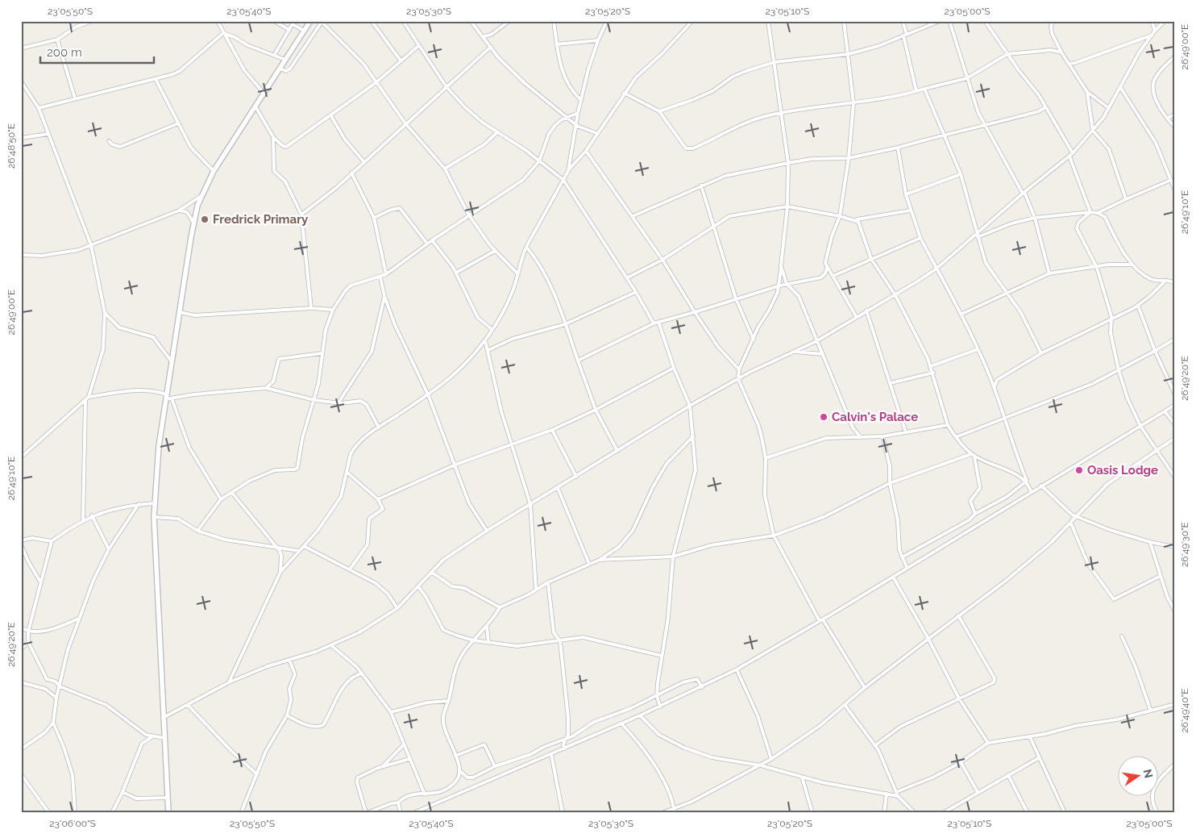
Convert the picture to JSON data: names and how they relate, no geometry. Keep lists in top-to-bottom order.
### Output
{
  "places": ["Fredrick Primary", "Calvin's Palace", "Oasis Lodge"],
  "scale_bar": "200 m",
  "north": "right",
  "coordinates": [
    "23°05'50\"S",
    "23°05'40\"S",
    "23°05'30\"S",
    "23°05'20\"S",
    "23°05'10\"S",
    "23°05'00\"S",
    "26°49'00\"E",
    "26°48'50\"E",
    "26°49'10\"E",
    "26°49'20\"E",
    "26°49'30\"E",
    "26°49'40\"E",
    "23°06'00\"S"
  ]
}
